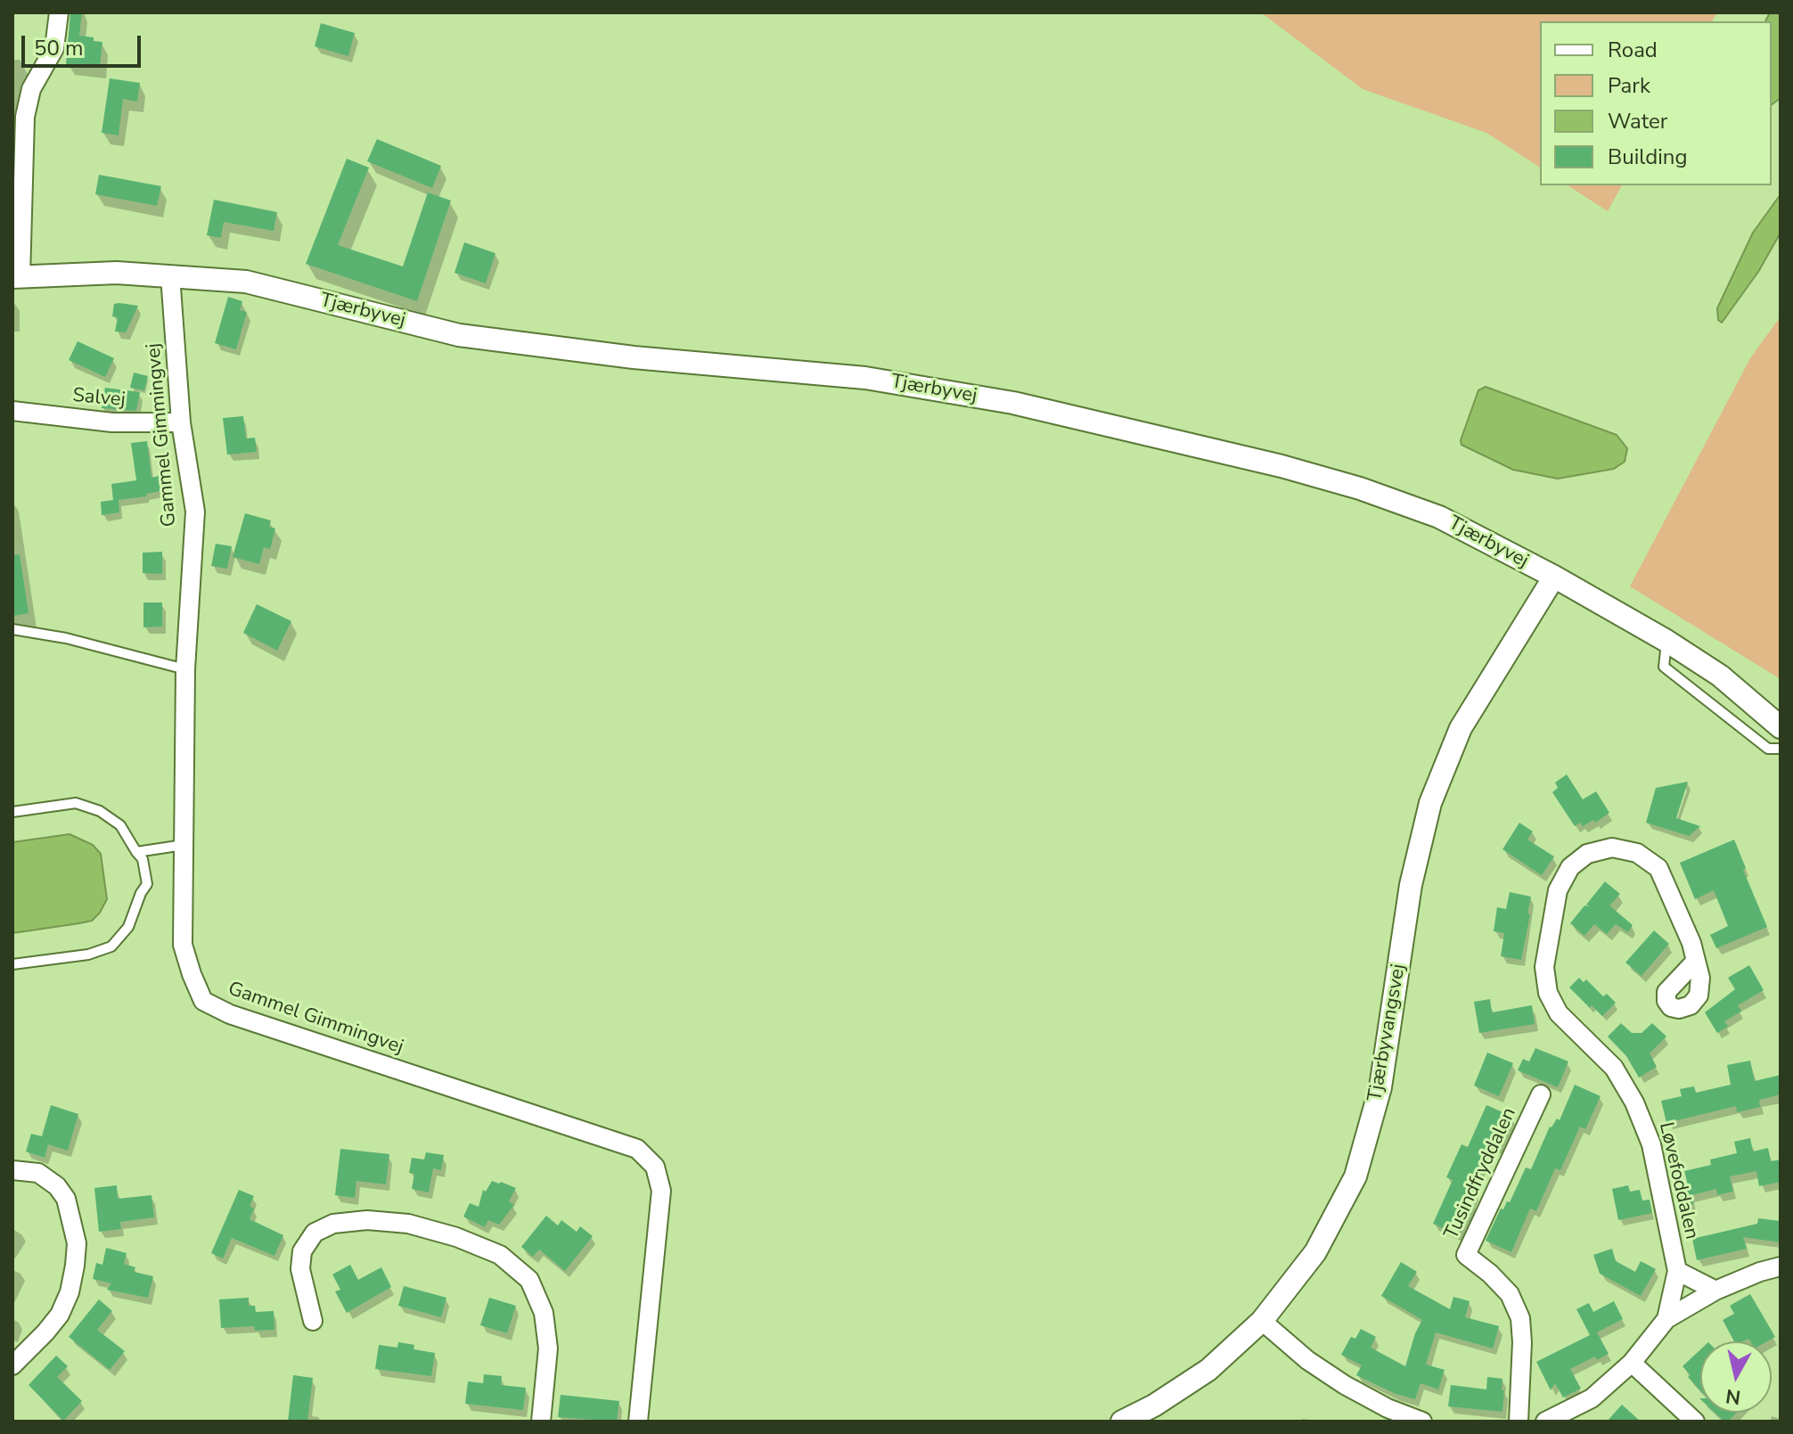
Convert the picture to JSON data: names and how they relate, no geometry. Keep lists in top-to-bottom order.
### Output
{
  "streets": {
    "street": [
      "Tjærbyvej",
      "Salvej",
      "Gammel Gimmingvej",
      "Tjærbyvangsvej",
      "Tusindfryddalen",
      "Løvefoddalen"
    ]
  },
  "crossings": [
    ["Tjærbyvej", "Gammel Gimmingvej"],
    ["Tjærbyvej", "Tjærbyvangsvej"],
    ["Salvej", "Gammel Gimmingvej"]
  ],
  "legend": [
    "Road",
    "Park",
    "Water",
    "Building"
  ],
  "scale_bar": "50 m",
  "north": "bottom"
}
